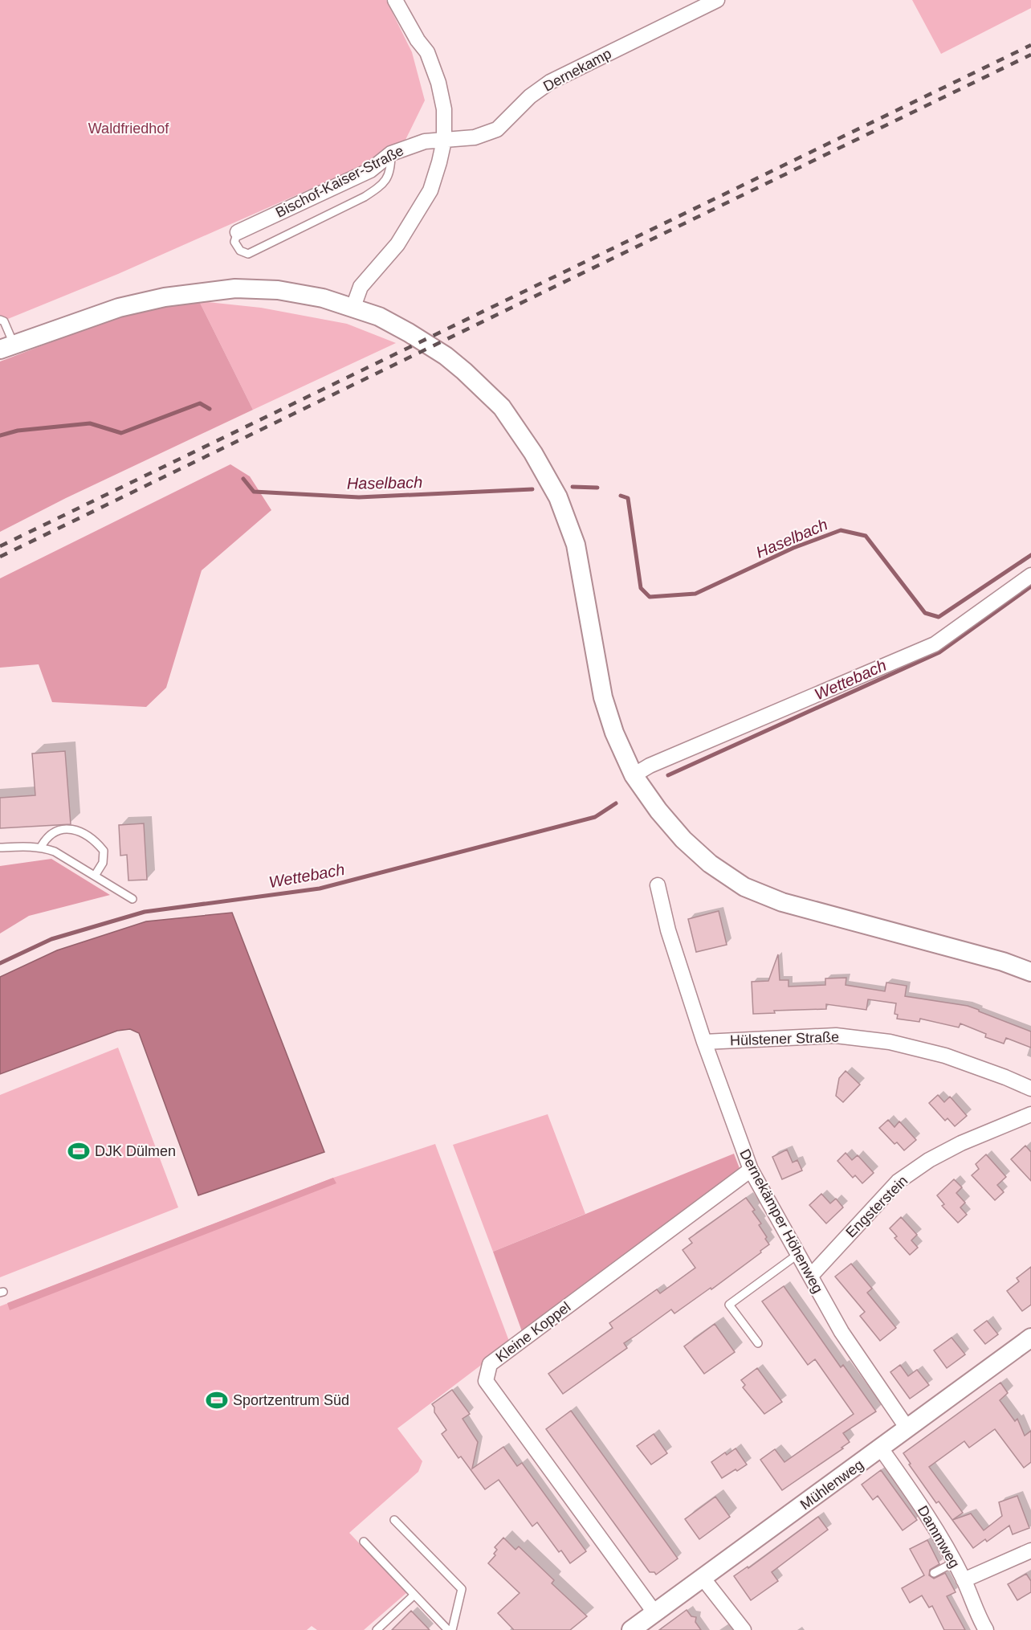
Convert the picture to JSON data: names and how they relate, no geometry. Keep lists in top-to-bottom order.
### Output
{
  "streets": {
    "street": [
      "Dernekamp",
      "Bischof-Kaiser-Straße",
      "Hülstener Straße",
      "Engsterstein",
      "Dernekämper Höhenweg",
      "Kleine Koppel",
      "Mühlenweg",
      "Dammweg"
    ]
  },
  "crossings": [
    ["Dernekamp", "Bischof-Kaiser-Straße"],
    ["Hülstener Straße", "Dernekämper Höhenweg"],
    ["Engsterstein", "Dernekämper Höhenweg"],
    ["Dernekämper Höhenweg", "Kleine Koppel"],
    ["Dernekämper Höhenweg", "Mühlenweg"],
    ["Kleine Koppel", "Mühlenweg"],
    ["Mühlenweg", "Dammweg"]
  ],
  "water": ["Haselbach", "Wettebach"],
  "parks": ["Waldfriedhof"],
  "places": {
    "sports": ["DJK Dülmen", "Sportzentrum Süd"]
  }
}
